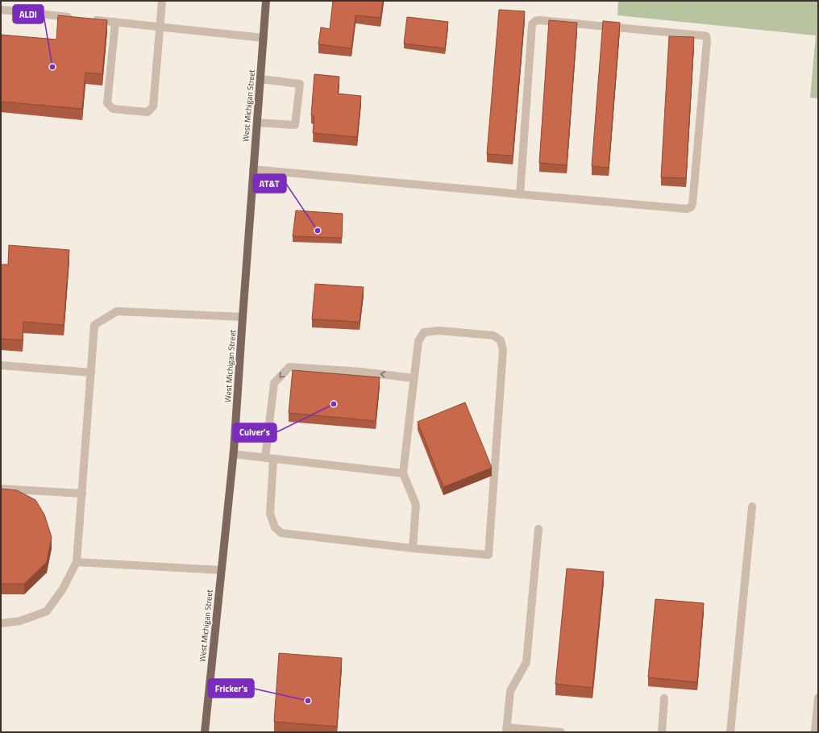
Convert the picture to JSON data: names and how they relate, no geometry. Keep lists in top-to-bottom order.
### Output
{
  "streets": {
    "main road": ["West Michigan Street"]
  },
  "places": [
    "ALDI",
    "AT&T",
    "Culver's",
    "Fricker's"
  ]
}
